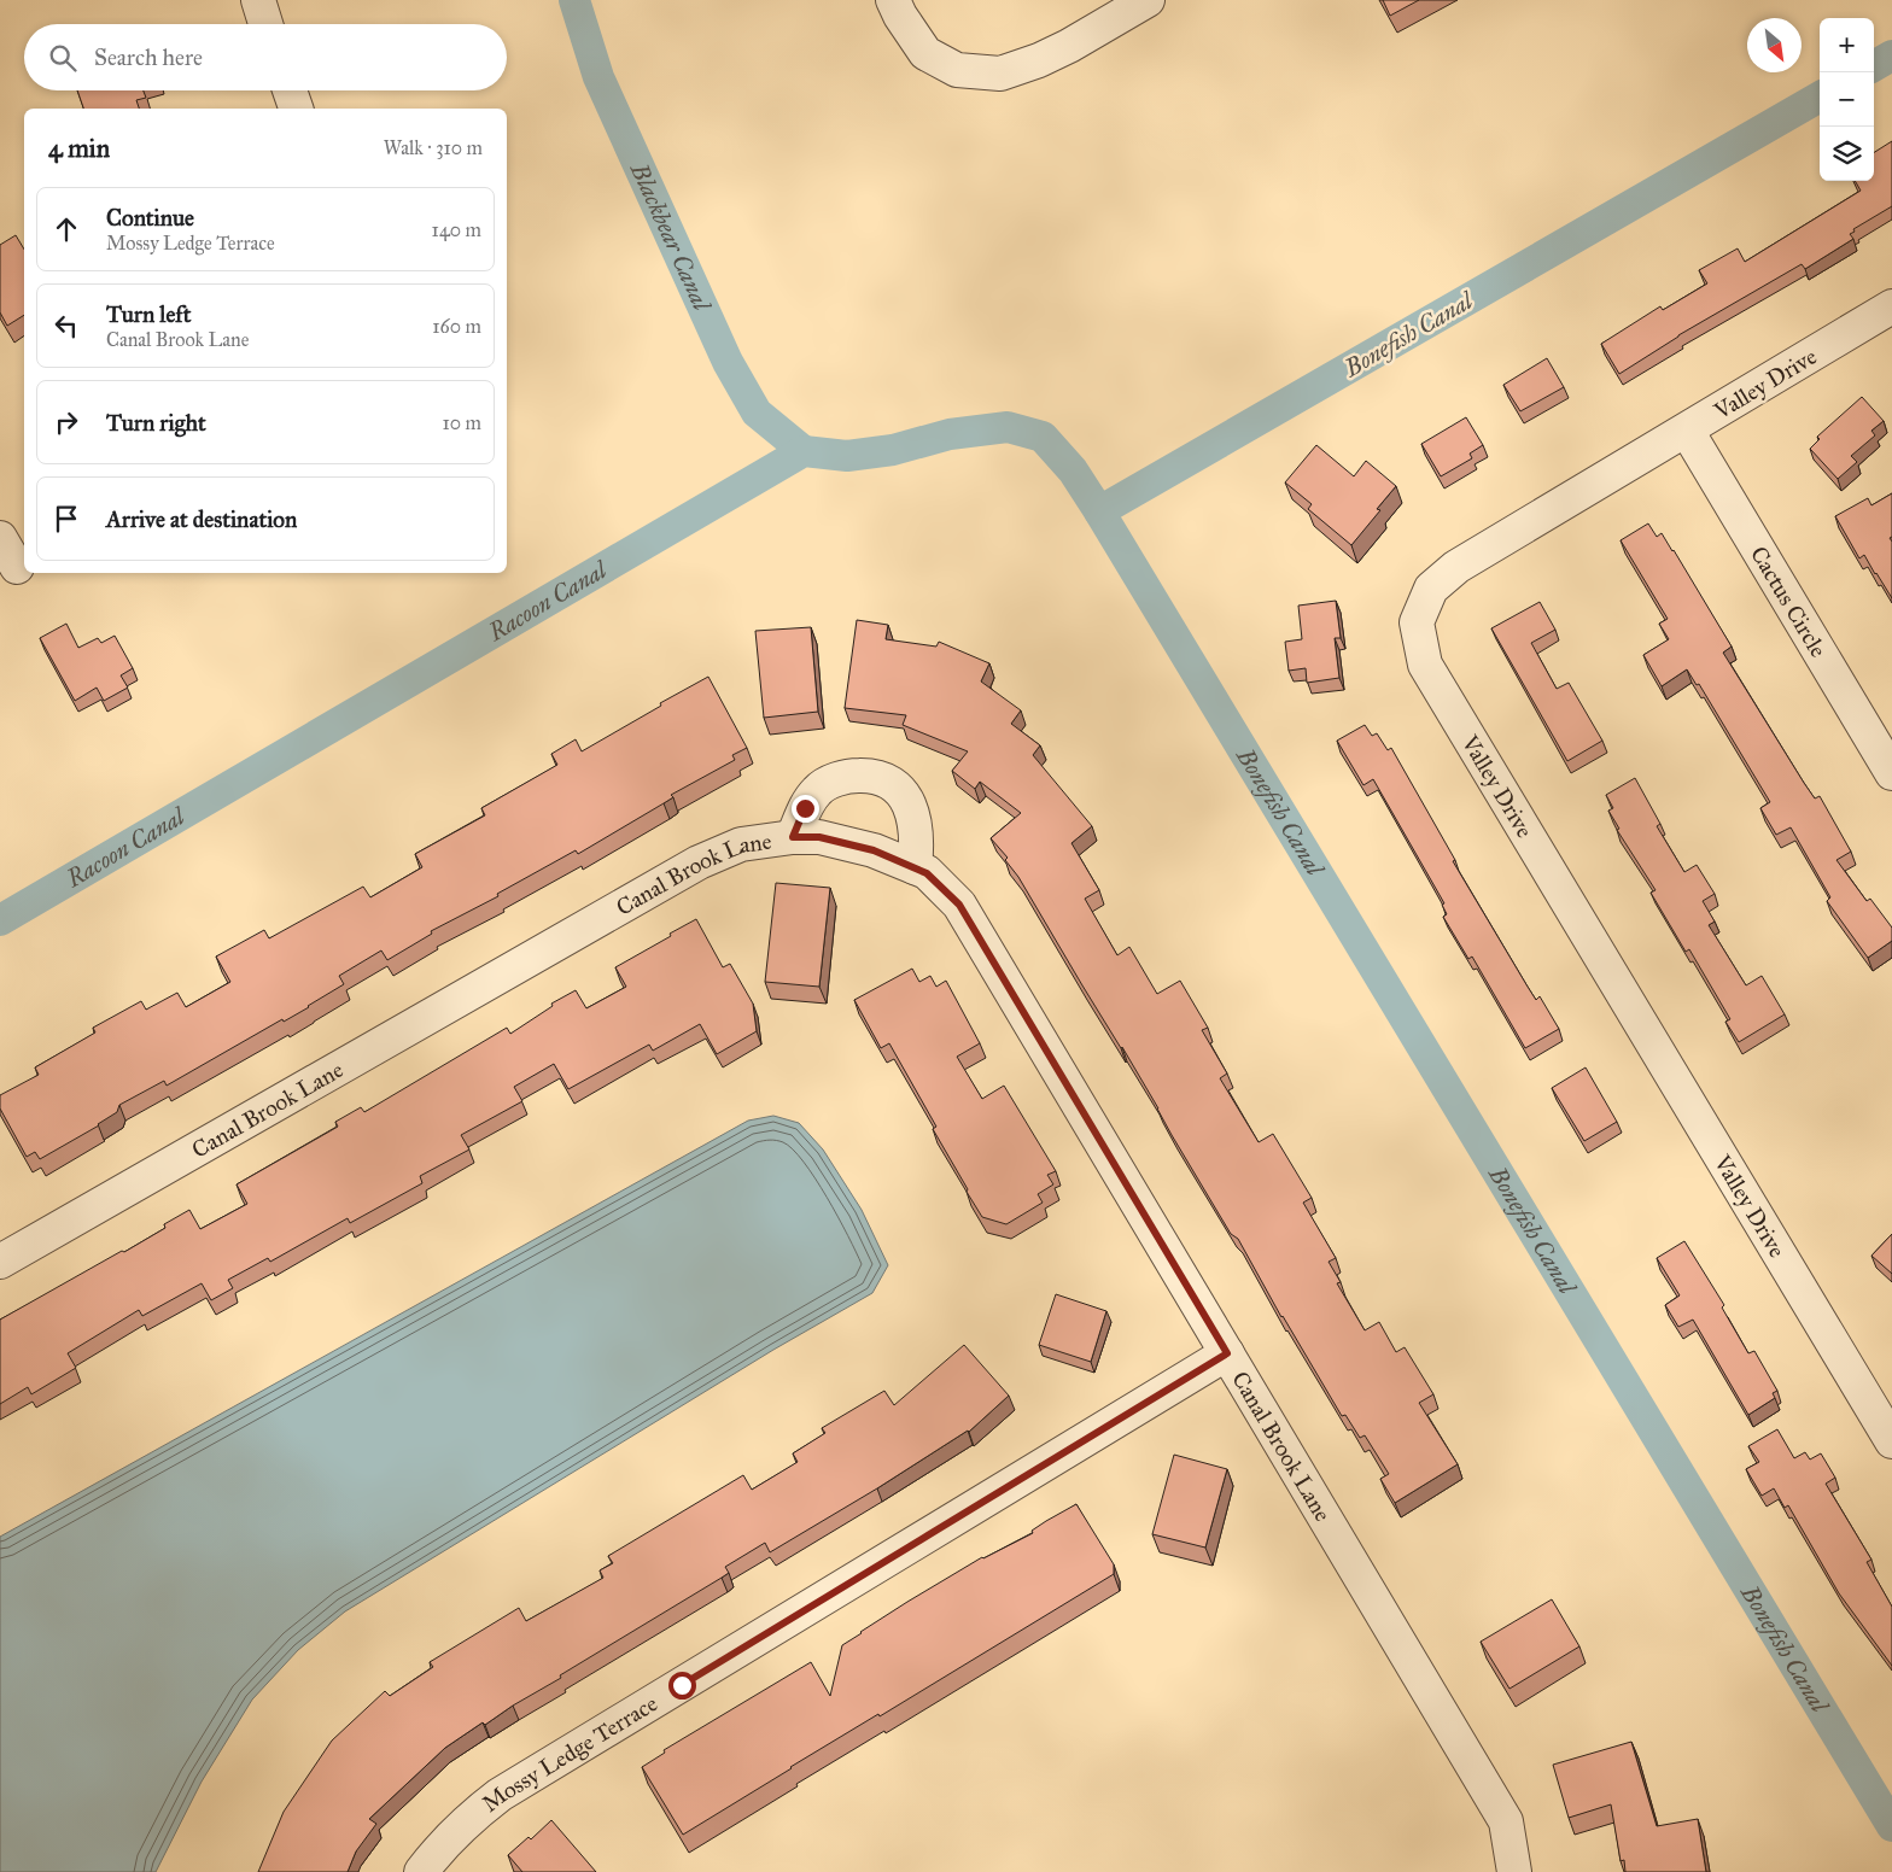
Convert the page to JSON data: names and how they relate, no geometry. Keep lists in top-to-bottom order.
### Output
{
  "streets": {
    "street": [
      "Valley Drive",
      "Cactus Circle",
      "Canal Brook Lane",
      "Mossy Ledge Terrace"
    ]
  },
  "crossings": [
    ["Valley Drive", "Cactus Circle"],
    ["Canal Brook Lane", "Mossy Ledge Terrace"]
  ],
  "water": ["Blackbear Canal", "Bonefish Canal", "Racoon Canal"],
  "north": "bottom right",
  "page": {
    "map_buttons": ["+", "−"],
    "search": "Search here",
    "heading": ["4 min", "Walk · 310 m"],
    "list": [
      ["Continue", "Mossy Ledge Terrace", "140 m"],
      ["Turn left", "Canal Brook Lane", "160 m"],
      ["Turn right", "10 m"],
      "Arrive at destination"
    ]
  }
}
